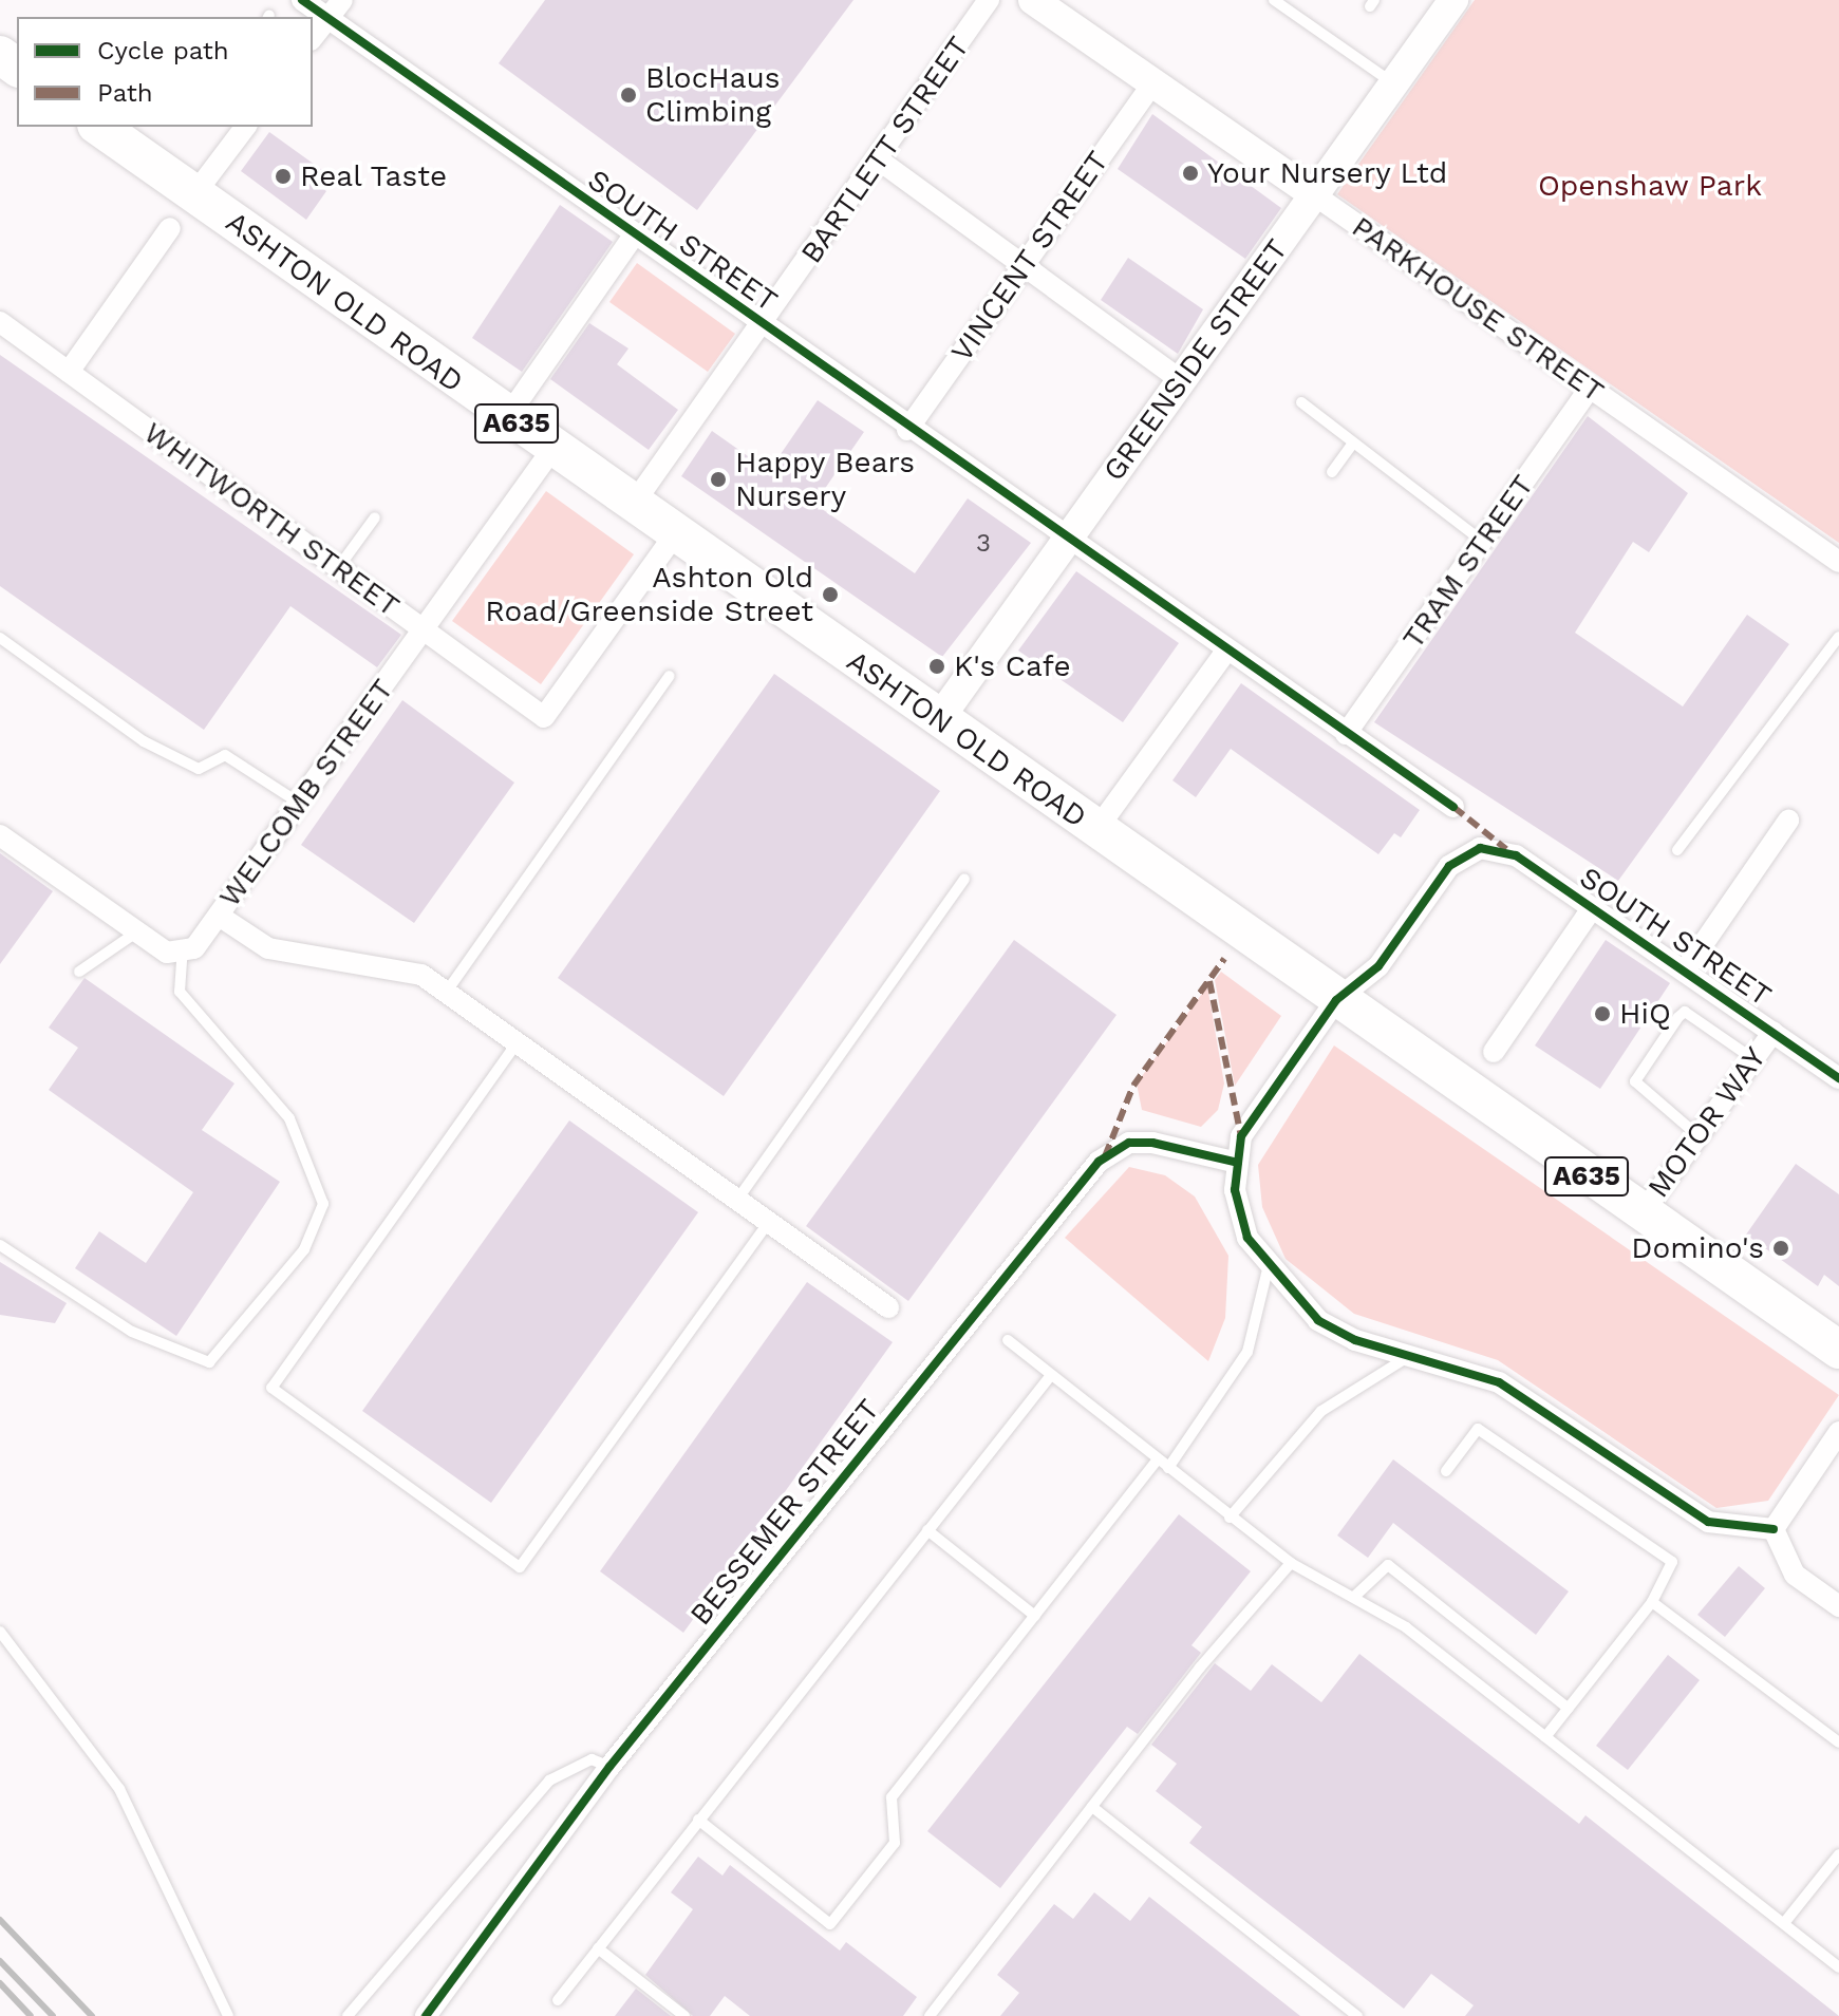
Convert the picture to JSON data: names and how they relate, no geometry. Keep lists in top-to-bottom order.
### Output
{
  "streets": {
    "highway": ["ASHTON OLD ROAD", "A635"],
    "street": [
      "BARTLETT STREET",
      "SOUTH STREET",
      "VINCENT STREET",
      "PARKHOUSE STREET",
      "GREENSIDE STREET",
      "WHITWORTH STREET",
      "TRAM STREET",
      "WELCOMB STREET",
      "MOTOR WAY",
      "BESSEMER STREET"
    ]
  },
  "crossings": [
    ["BARTLETT STREET", "SOUTH STREET"],
    ["BARTLETT STREET", "ASHTON OLD ROAD"],
    ["SOUTH STREET", "VINCENT STREET"],
    ["SOUTH STREET", "ASHTON OLD ROAD"],
    ["SOUTH STREET", "GREENSIDE STREET"],
    ["SOUTH STREET", "TRAM STREET"],
    ["SOUTH STREET", "MOTOR WAY"],
    ["VINCENT STREET", "PARKHOUSE STREET"],
    ["ASHTON OLD ROAD", "GREENSIDE STREET"],
    ["ASHTON OLD ROAD", "WHITWORTH STREET"],
    ["ASHTON OLD ROAD", "WELCOMB STREET"],
    ["ASHTON OLD ROAD", "MOTOR WAY"],
    ["PARKHOUSE STREET", "GREENSIDE STREET"],
    ["PARKHOUSE STREET", "TRAM STREET"],
    ["WHITWORTH STREET", "WELCOMB STREET"]
  ],
  "parks": ["Openshaw Park"],
  "places": [
    "BlocHaus Climbing",
    "Your Nursery Ltd",
    "Real Taste",
    "Happy Bears Nursery",
    "Ashton Old Road/Greenside Street",
    "K's Cafe",
    "HiQ",
    "Domino's"
  ],
  "house_numbers": ["3"],
  "legend": ["Cycle path", "Path"]
}
